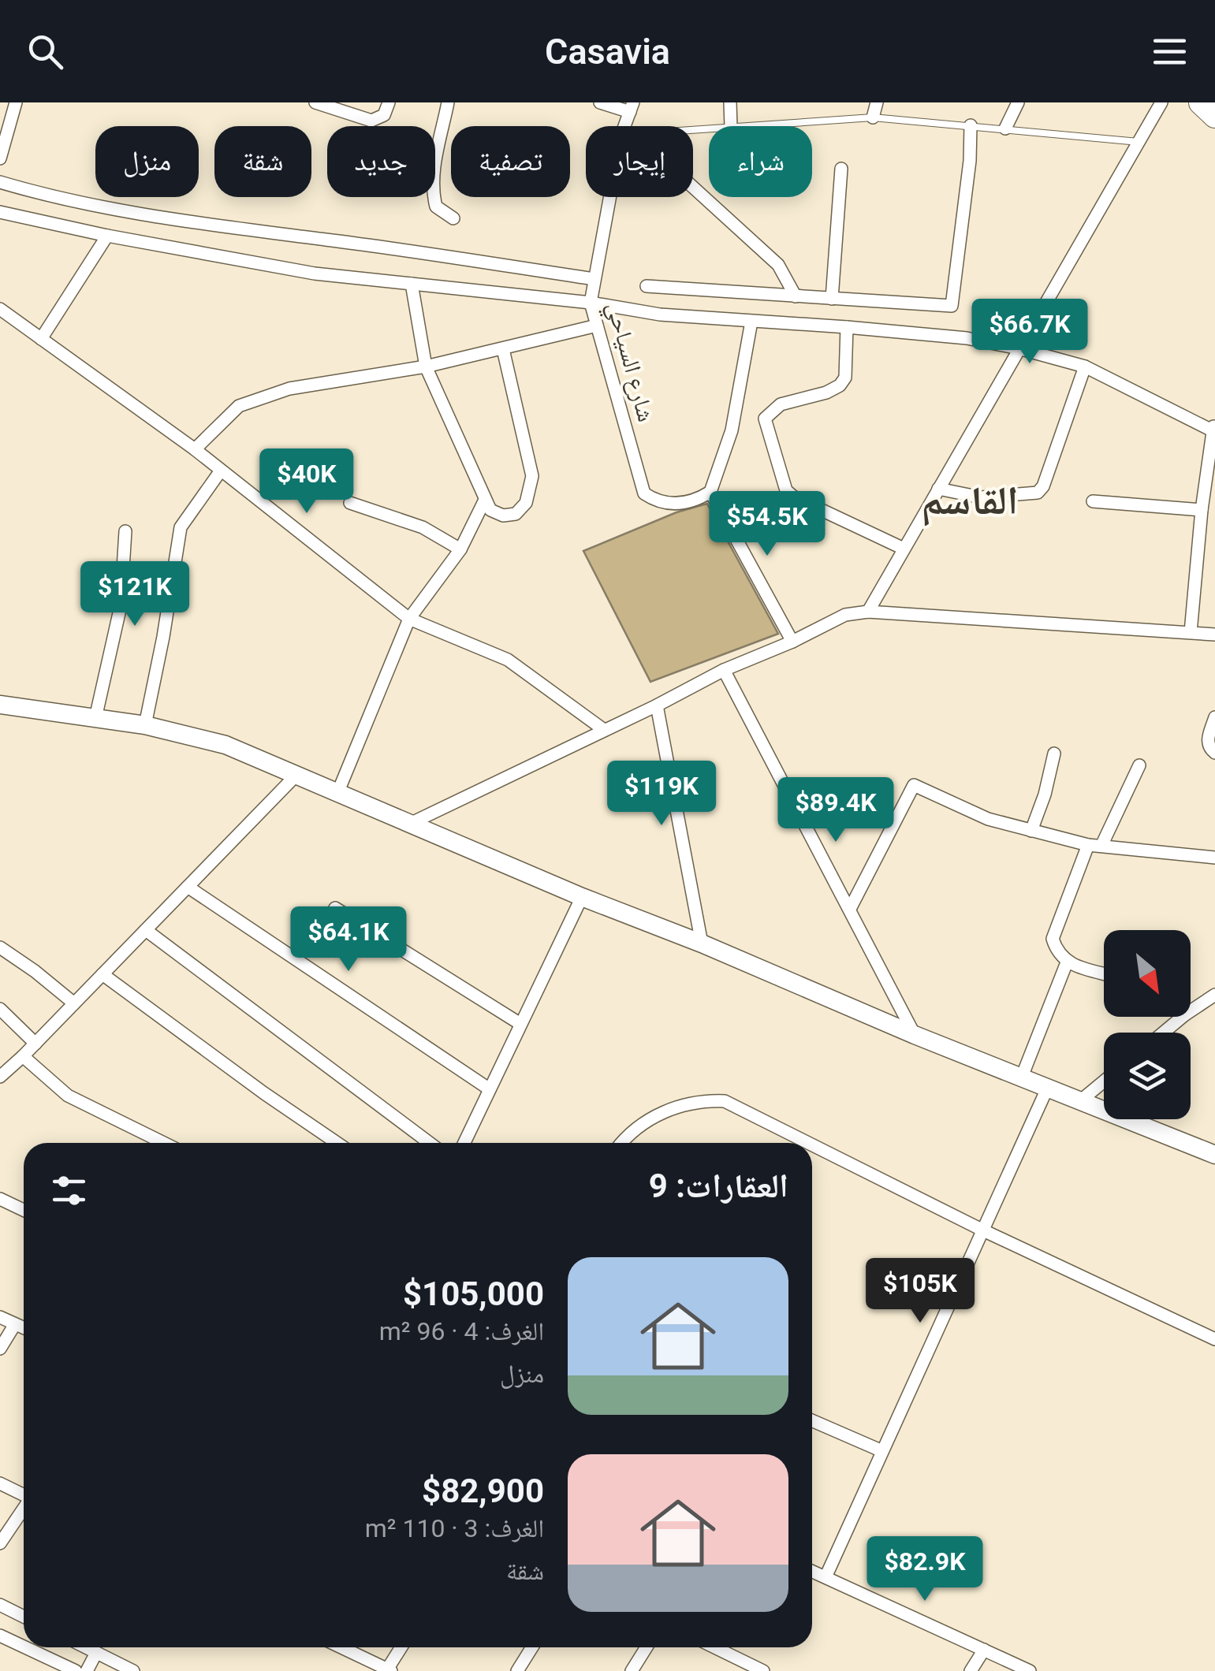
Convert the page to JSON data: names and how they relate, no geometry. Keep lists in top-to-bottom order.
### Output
{
  "streets": {
    "street": ["شارع السياحي"]
  },
  "districts": ["القاسم"],
  "north": "bottom right",
  "page": {
    "header": "Casavia",
    "chip": [
      "شراء",
      "إيجار",
      "تصفية",
      "جديد",
      "شقة",
      "منزل"
    ],
    "price": [
      "$66.7K",
      "$40K",
      "$54.5K",
      "$121K",
      "$119K",
      "$89.4K",
      "$64.1K",
      "$105K",
      "$82.9K"
    ],
    "heading": "العقارات: 9",
    "list": [
      {
        "name": "$105,000",
        "note": "الغرف: 4 · 96 m² · منزل"
      },
      {
        "name": "$82,900",
        "note": "الغرف: 3 · 110 m² · شقة"
      }
    ]
  }
}
